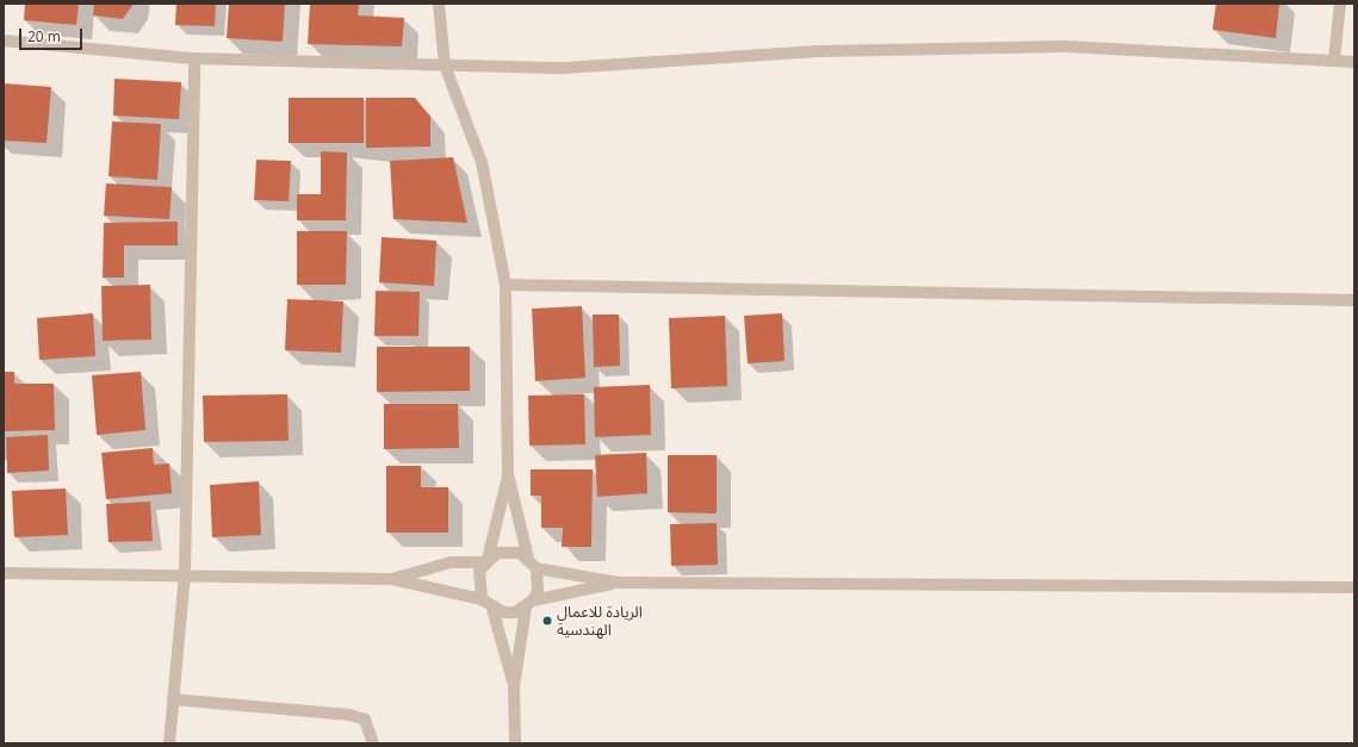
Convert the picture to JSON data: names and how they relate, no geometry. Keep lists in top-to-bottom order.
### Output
{
  "places": ["الريادة للاعمال الهندسية"],
  "scale_bar": "20 m"
}
